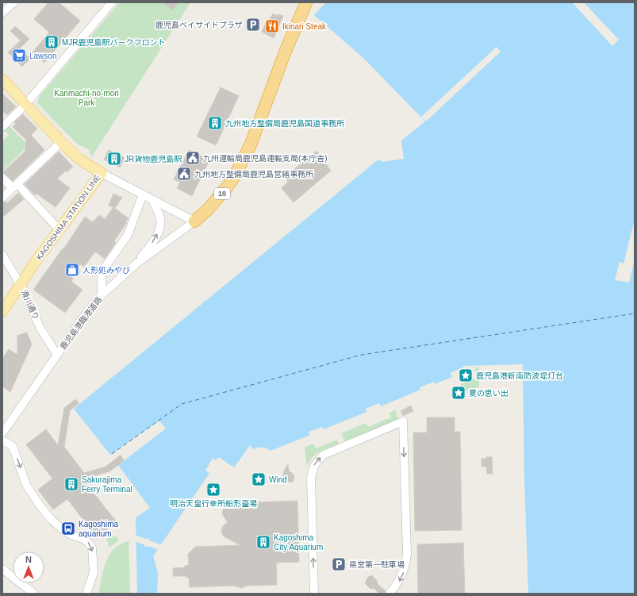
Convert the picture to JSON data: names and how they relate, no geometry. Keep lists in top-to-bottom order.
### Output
{
  "streets": {
    "highway": ["10"],
    "main road": ["KAGOSHIMA STATION LINE"],
    "street": ["滑川通り", "鹿児島港臨港道路"]
  },
  "crossings": [
    ["10", "鹿児島港臨港道路"],
    ["KAGOSHIMA STATION LINE", "滑川通り"],
    ["滑川通り", "鹿児島港臨港道路"]
  ],
  "parks": ["Kanmachi-no-mori Park"],
  "places": {
    "parking": ["鹿児島ベイサイドプラザ", "県営第一駐車場"],
    "restaurant": ["Ikinari Steak"],
    "building": [
      "MJR鹿児島駅パークフロント",
      "九州地方整備局鹿児島国道事務所",
      "JR貨物鹿児島駅",
      "Sakurajima Ferry Terminal",
      "Kagoshima City Aquarium"
    ],
    "supermarket": ["Lawson"],
    "public building": ["九州運輸局鹿児島運輸支局(本庁舎)", "九州地方整備局鹿児島営繕事務所"],
    "shop": ["人形処みやび"],
    "place": [
      "鹿児島港新南防波堤灯台",
      "夏の思い出",
      "Wind",
      "明治天皇行幸所船形臺場"
    ],
    "bus stop": ["Kagoshima aquarium"]
  },
  "north": "top"
}
